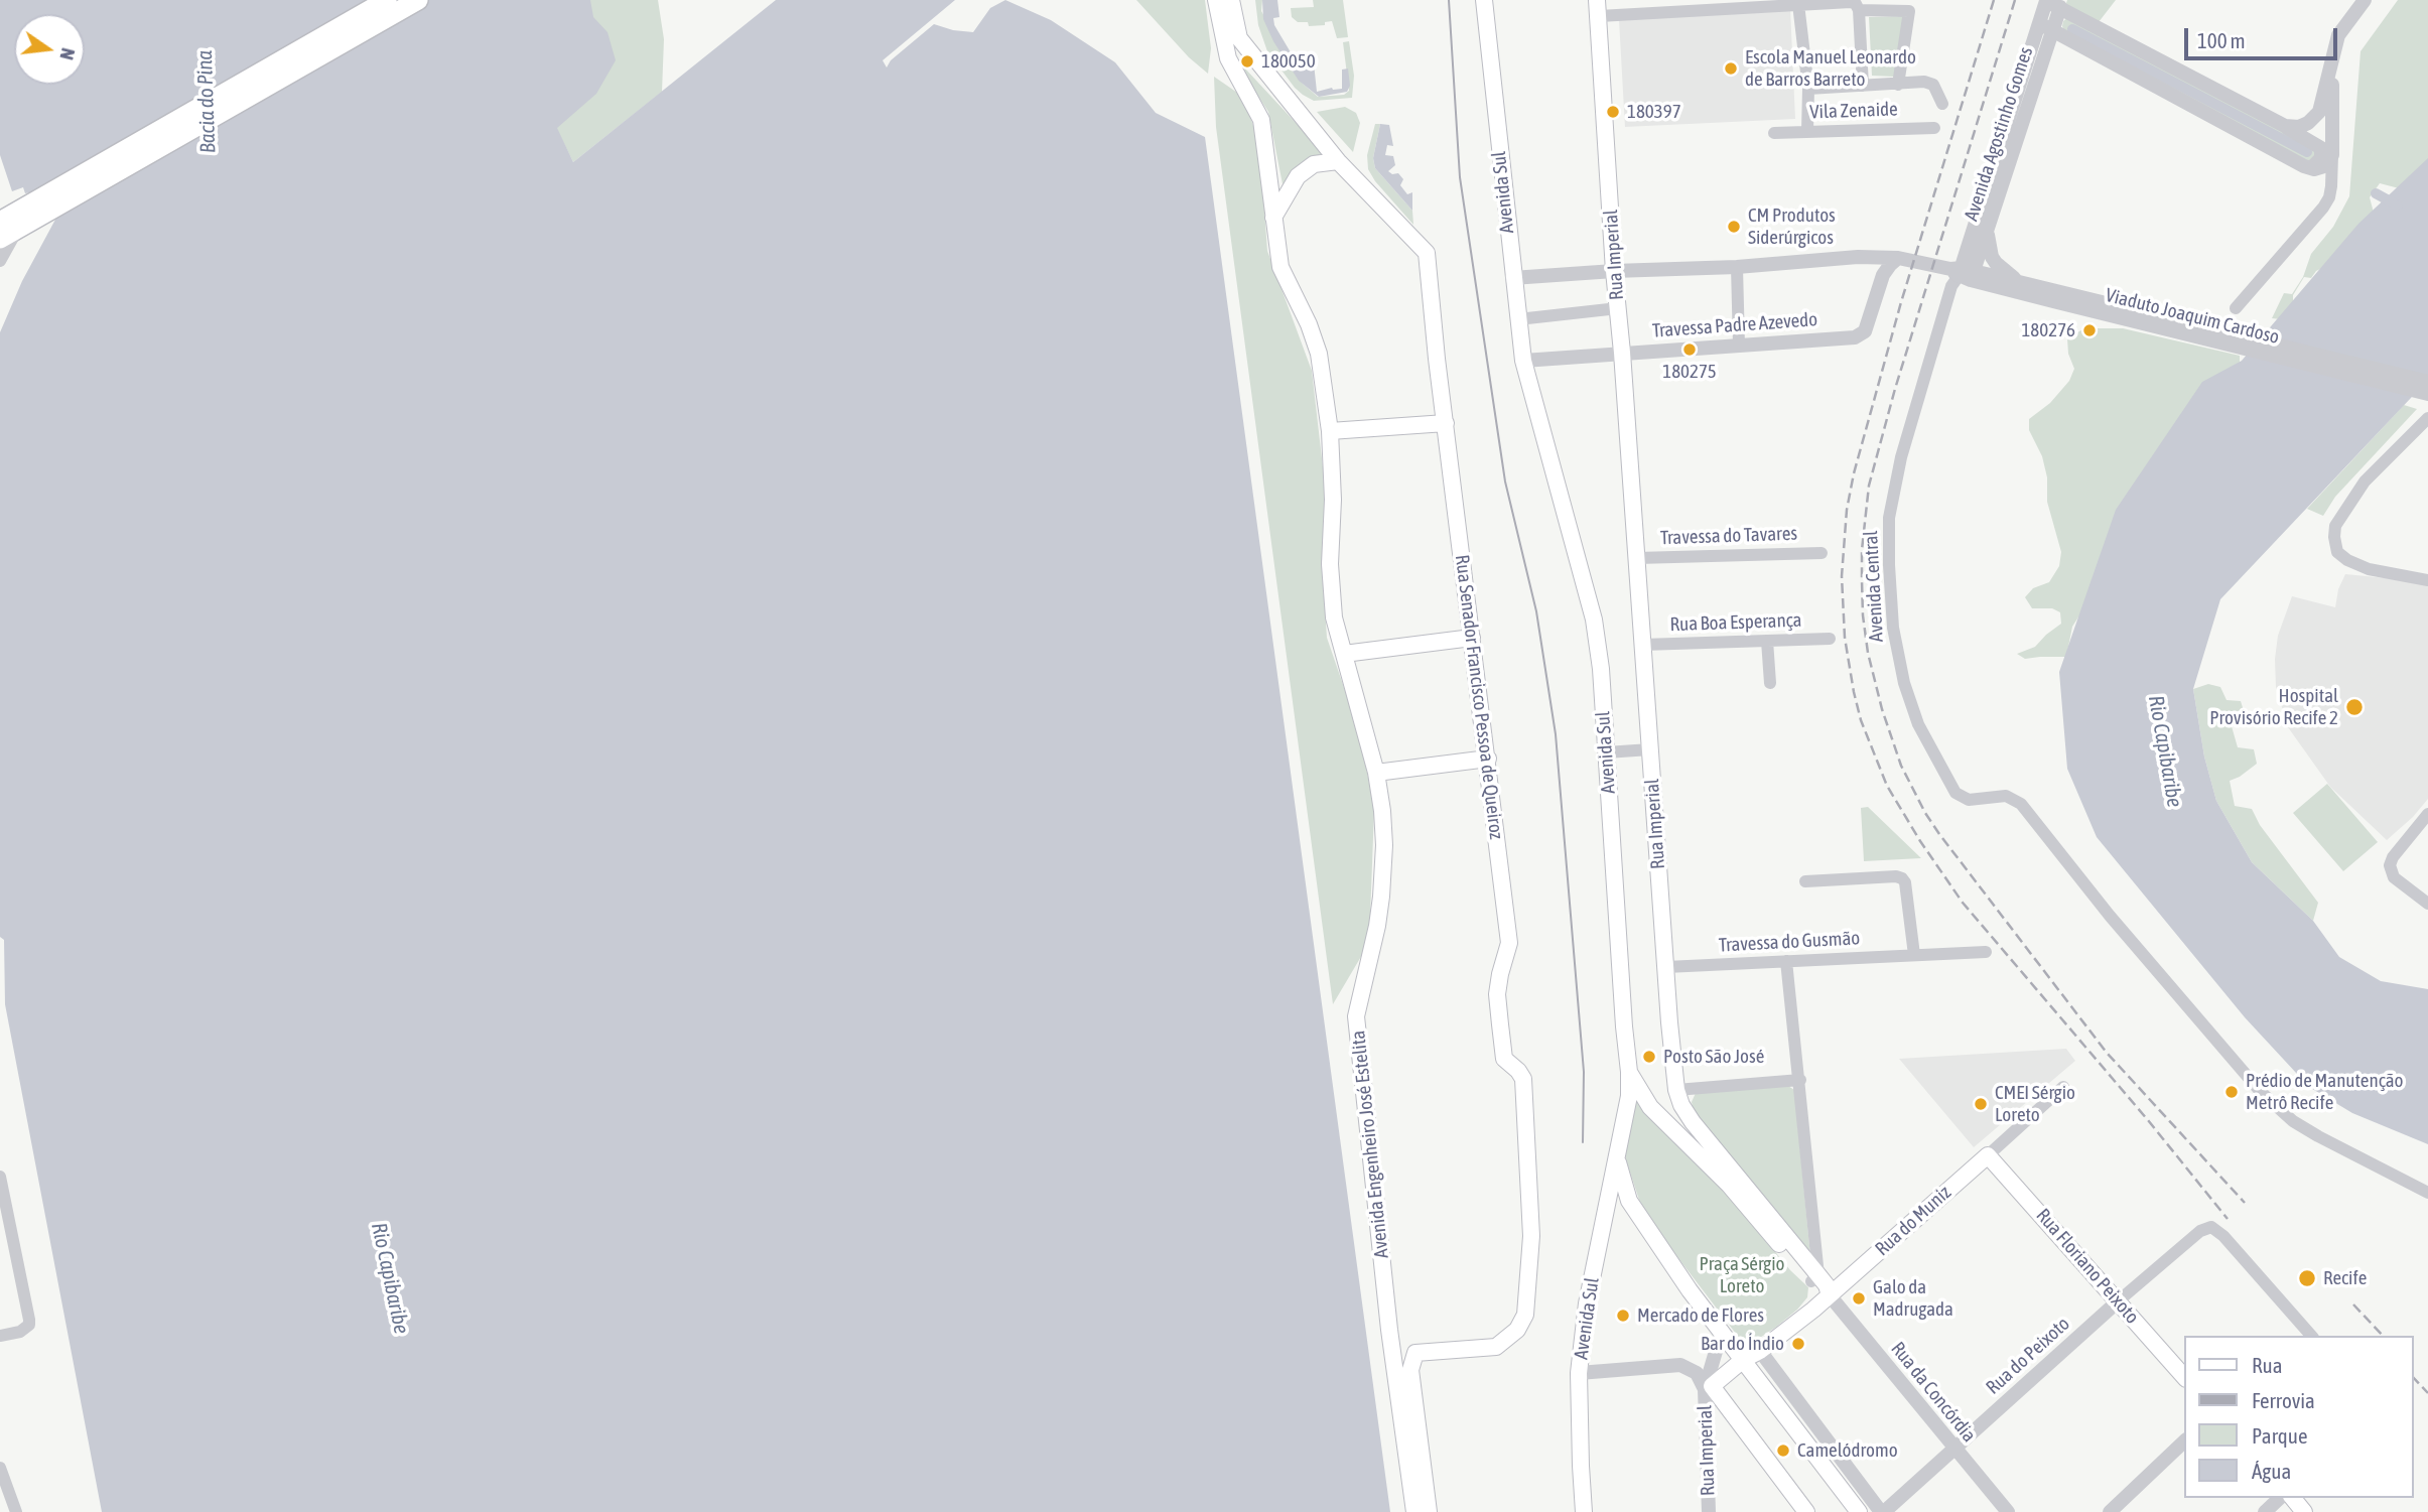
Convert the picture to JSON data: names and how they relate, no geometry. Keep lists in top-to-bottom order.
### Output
{
  "streets": {
    "main road": [
      "Avenida Sul",
      "Rua Imperial",
      "Rua Senador Francisco Pessoa de Queiroz",
      "Avenida Engenheiro José Estelita",
      "Rua do Muniz",
      "Rua Floriano Peixoto"
    ],
    "street": [
      "Vila Zenaide",
      "Avenida Agostinho Gomes",
      "Viaduto Joaquim Cardoso",
      "Travessa Padre Azevedo",
      "Travessa do Tavares",
      "Avenida Central",
      "Rua Boa Esperança",
      "Travessa do Gusmão",
      "Rua do Peixoto",
      "Rua da Concórdia"
    ]
  },
  "crossings": [
    ["Avenida Agostinho Gomes", "Viaduto Joaquim Cardoso"],
    ["Avenida Agostinho Gomes", "Avenida Central"],
    ["Avenida Sul", "Rua Imperial"],
    ["Avenida Sul", "Viaduto Joaquim Cardoso"],
    ["Avenida Sul", "Travessa Padre Azevedo"],
    ["Rua Imperial", "Viaduto Joaquim Cardoso"],
    ["Rua Imperial", "Travessa Padre Azevedo"],
    ["Rua Imperial", "Travessa do Tavares"],
    ["Rua Imperial", "Rua Boa Esperança"],
    ["Rua Imperial", "Travessa do Gusmão"],
    ["Rua Imperial", "Rua do Muniz"],
    ["Rua Imperial", "Rua da Concórdia"],
    ["Viaduto Joaquim Cardoso", "Travessa Padre Azevedo"],
    ["Viaduto Joaquim Cardoso", "Avenida Central"],
    ["Rua Senador Francisco Pessoa de Queiroz", "Avenida Engenheiro José Estelita"],
    ["Rua do Muniz", "Rua Floriano Peixoto"],
    ["Rua do Muniz", "Rua da Concórdia"],
    ["Rua Floriano Peixoto", "Rua do Peixoto"],
    ["Rua do Peixoto", "Rua da Concórdia"]
  ],
  "water": ["Bacia do Pina", "Rio Capibaribe"],
  "parks": ["Praça Sérgio Loreto"],
  "places": [
    "180050",
    "Escola Manuel Leonardo de Barros Barreto",
    "180397",
    "CM Produtos Siderúrgicos",
    "180276",
    "180275",
    "Hospital Provisório Recife 2",
    "Posto São José",
    "Prédio de Manutenção Metrô Recife",
    "CMEI Sérgio Loreto",
    "Recife",
    "Galo da Madrugada",
    "Mercado de Flores",
    "Bar do Índio",
    "Camelódromo"
  ],
  "legend": [
    "Rua",
    "Ferrovia",
    "Parque",
    "Água"
  ],
  "scale_bar": "100 m",
  "north": "right"
}
